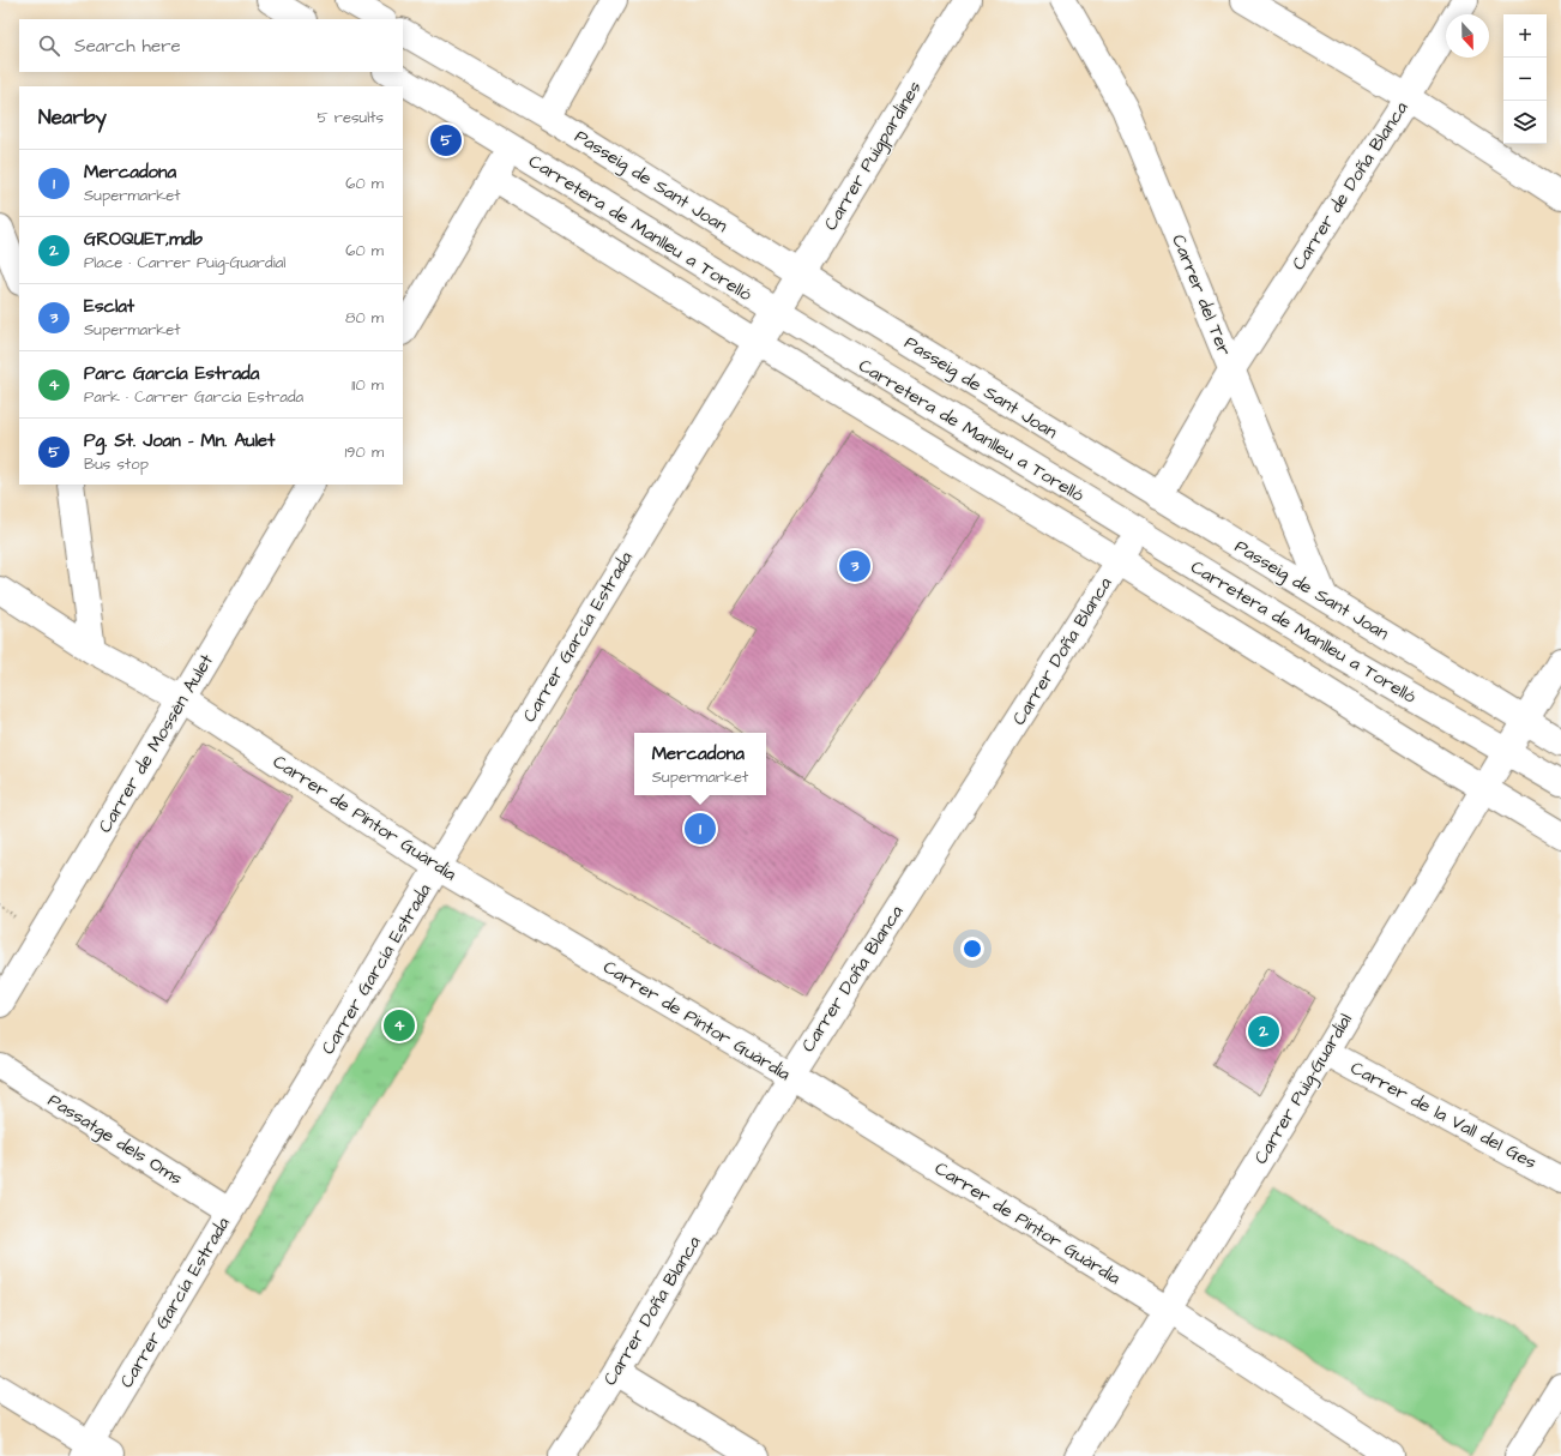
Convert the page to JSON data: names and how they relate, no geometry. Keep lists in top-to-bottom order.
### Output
{
  "streets": {
    "street": [
      "Carrer Puigpardines",
      "Passeig de Sant Joan",
      "Carrer de Doña Blanca",
      "Carretera de Manlleu a Torelló",
      "Carrer del Ter",
      "Carrer García Estrada",
      "Carrer Doña Blanca",
      "Carrer de Mossèn Aulet",
      "Carrer de Pintor Guàrdia",
      "Carrer Puig-Guardial",
      "Carrer de la Vall del Ges",
      "Passatge dels Oms"
    ]
  },
  "crossings": [
    ["Carrer Puigpardines", "Passeig de Sant Joan"],
    ["Carrer Puigpardines", "Carretera de Manlleu a Torelló"],
    ["Carrer Puigpardines", "Carrer García Estrada"],
    ["Passeig de Sant Joan", "Carrer del Ter"],
    ["Passeig de Sant Joan", "Carrer Puig-Guardial"],
    ["Carrer de Doña Blanca", "Carrer del Ter"],
    ["Carretera de Manlleu a Torelló", "Carrer García Estrada"],
    ["Carretera de Manlleu a Torelló", "Carrer Doña Blanca"],
    ["Carretera de Manlleu a Torelló", "Carrer Puig-Guardial"],
    ["Carrer García Estrada", "Carrer de Pintor Guàrdia"],
    ["Carrer García Estrada", "Passatge dels Oms"],
    ["Carrer Doña Blanca", "Carrer de Pintor Guàrdia"],
    ["Carrer de Mossèn Aulet", "Carrer de Pintor Guàrdia"],
    ["Carrer de Pintor Guàrdia", "Carrer Puig-Guardial"],
    ["Carrer Puig-Guardial", "Carrer de la Vall del Ges"]
  ],
  "north": "bottom",
  "page": {
    "map_buttons": ["+", "−"],
    "search": "Search here",
    "heading": ["Nearby", "5 results"],
    "pins": [
      "5",
      "3",
      "1",
      "4",
      "2"
    ],
    "list": [
      {
        "mark": "1",
        "name": "Mercadona",
        "note": "Supermarket",
        "value": "60 m"
      },
      {
        "mark": "2",
        "name": "GROQUET,mdb",
        "note": "Place · Carrer Puig-Guardial",
        "value": "60 m"
      },
      {
        "mark": "3",
        "name": "Esclat",
        "note": "Supermarket",
        "value": "80 m"
      },
      {
        "mark": "4",
        "name": "Parc García Estrada",
        "note": "Park · Carrer García Estrada",
        "value": "110 m"
      },
      {
        "mark": "5",
        "name": "Pg. St. Joan - Mn. Aulet",
        "note": "Bus stop",
        "value": "190 m"
      }
    ],
    "popup": ["Mercadona", "Supermarket"]
  }
}
